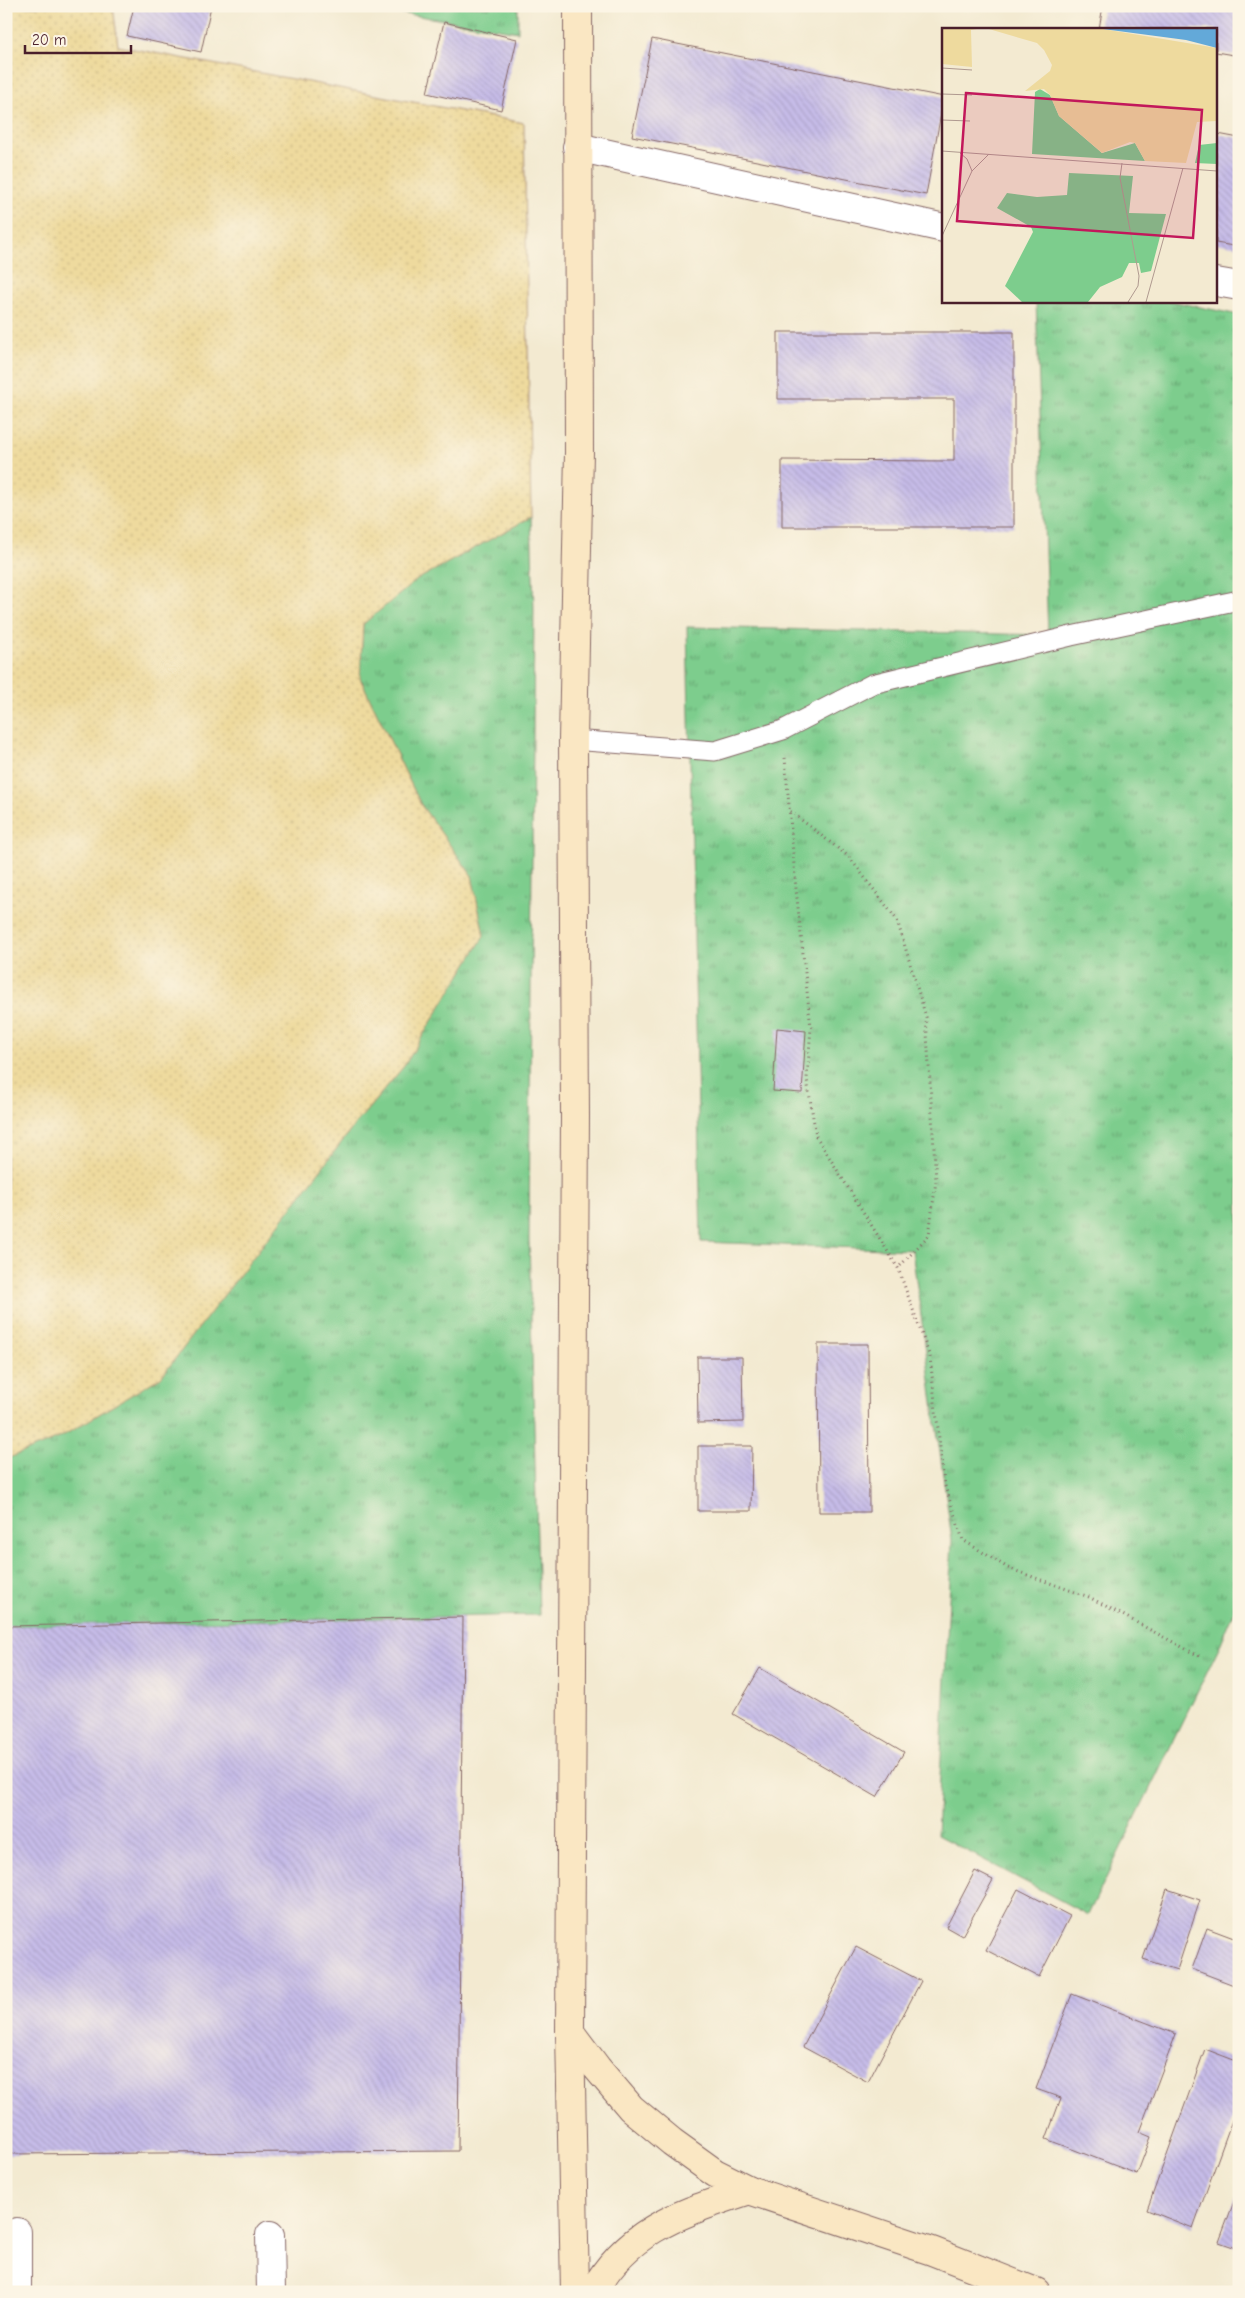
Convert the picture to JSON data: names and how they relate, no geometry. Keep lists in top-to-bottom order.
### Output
{
  "scale_bar": "20 m"
}
